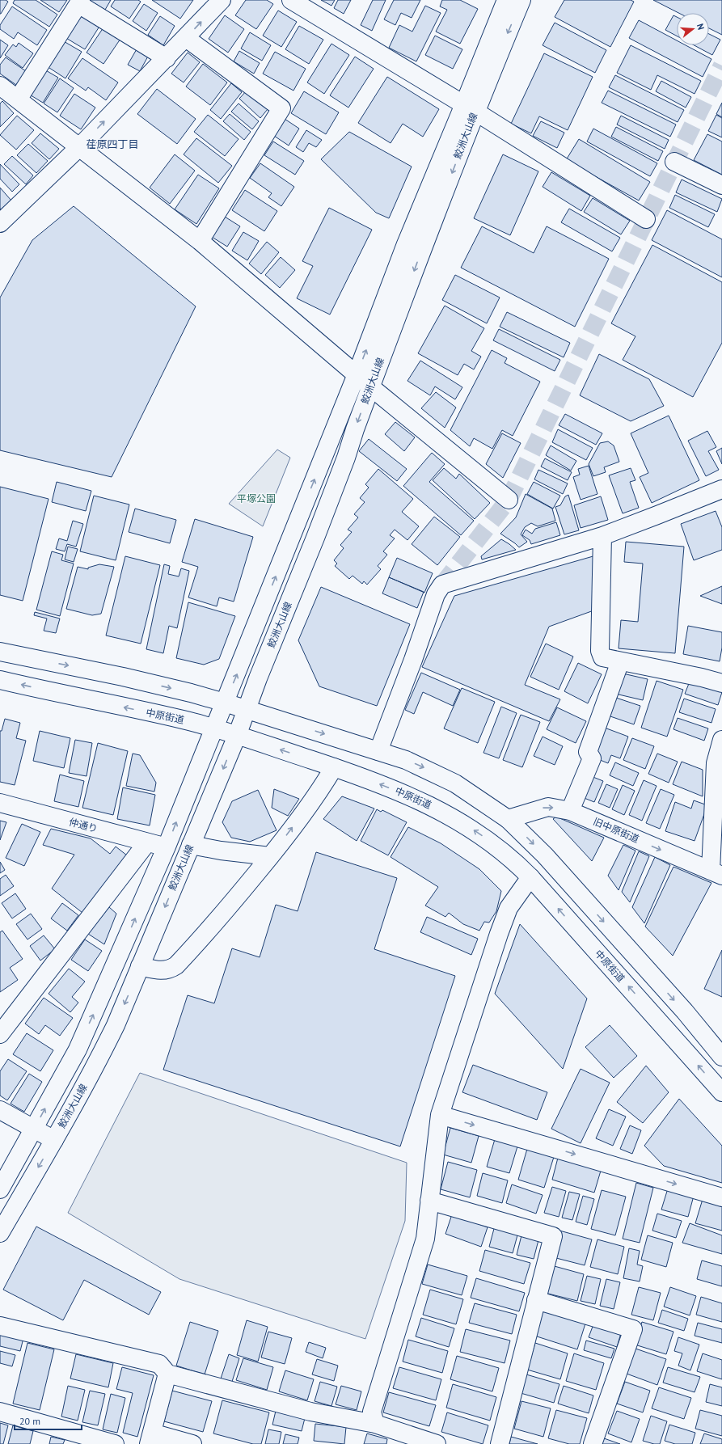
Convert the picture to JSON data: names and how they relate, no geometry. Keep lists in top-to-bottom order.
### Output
{
  "streets": {
    "street": [
      "鮫洲大山線",
      "中原街道",
      "仲通り",
      "旧中原街道"
    ]
  },
  "crossings": [
    ["鮫洲大山線", "中原街道"],
    ["鮫洲大山線", "仲通り"]
  ],
  "one_way": ["旧中原街道"],
  "districts": ["荏原四丁目"],
  "parks": ["平塚公園"],
  "scale_bar": "20 m",
  "north": "right"
}
